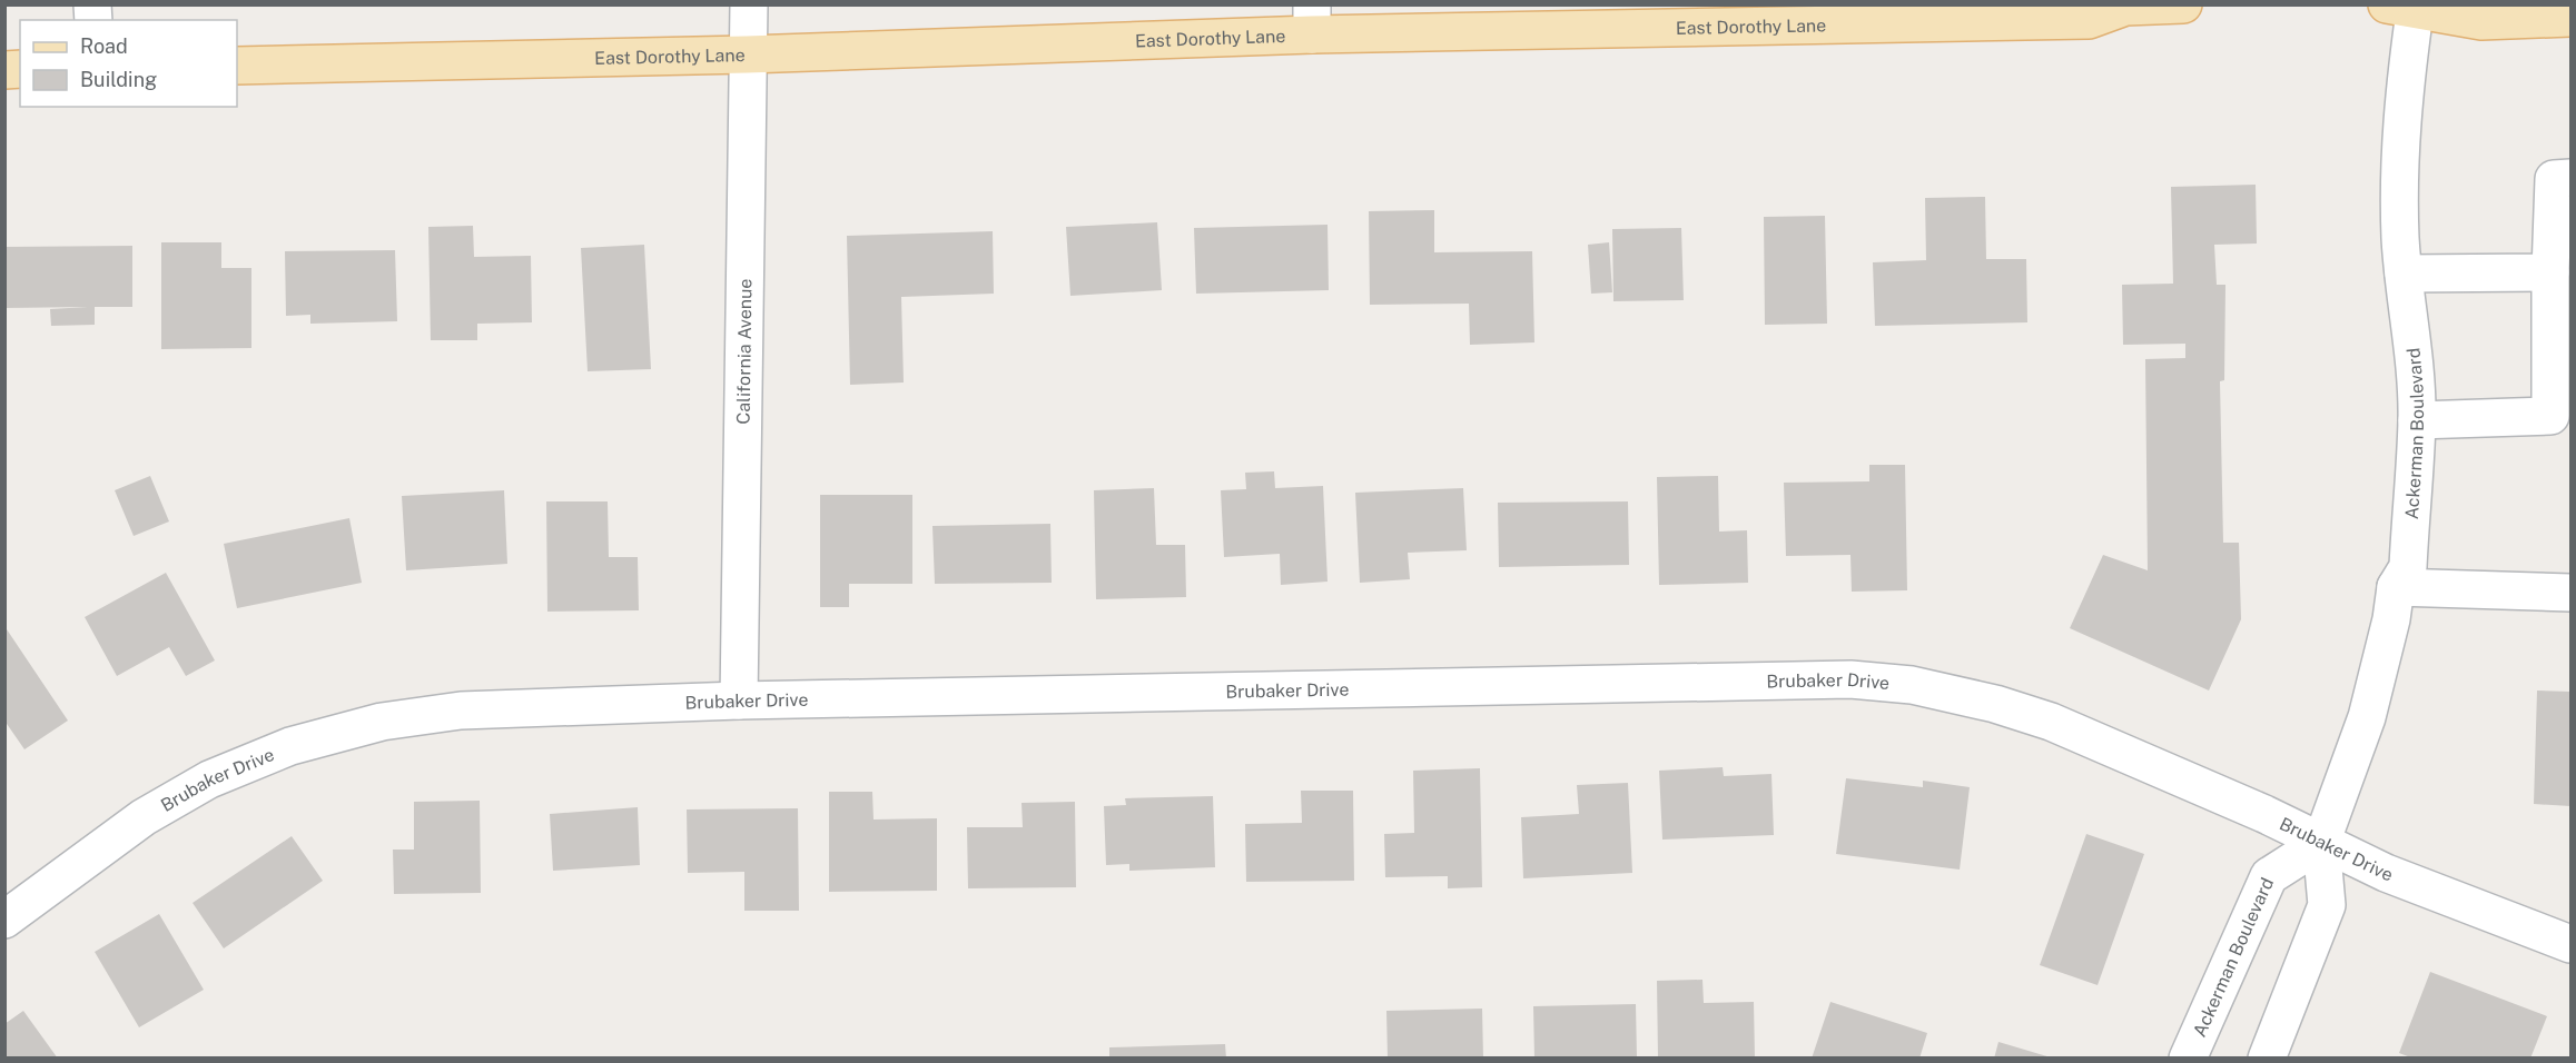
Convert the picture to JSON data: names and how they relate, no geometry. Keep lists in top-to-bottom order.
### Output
{
  "streets": {
    "main road": ["East Dorothy Lane"],
    "street": ["California Avenue", "Ackerman Boulevard", "Brubaker Drive"]
  },
  "crossings": [
    ["East Dorothy Lane", "California Avenue"],
    ["California Avenue", "Brubaker Drive"],
    ["Ackerman Boulevard", "Brubaker Drive"]
  ],
  "legend": ["Road", "Building"]
}
